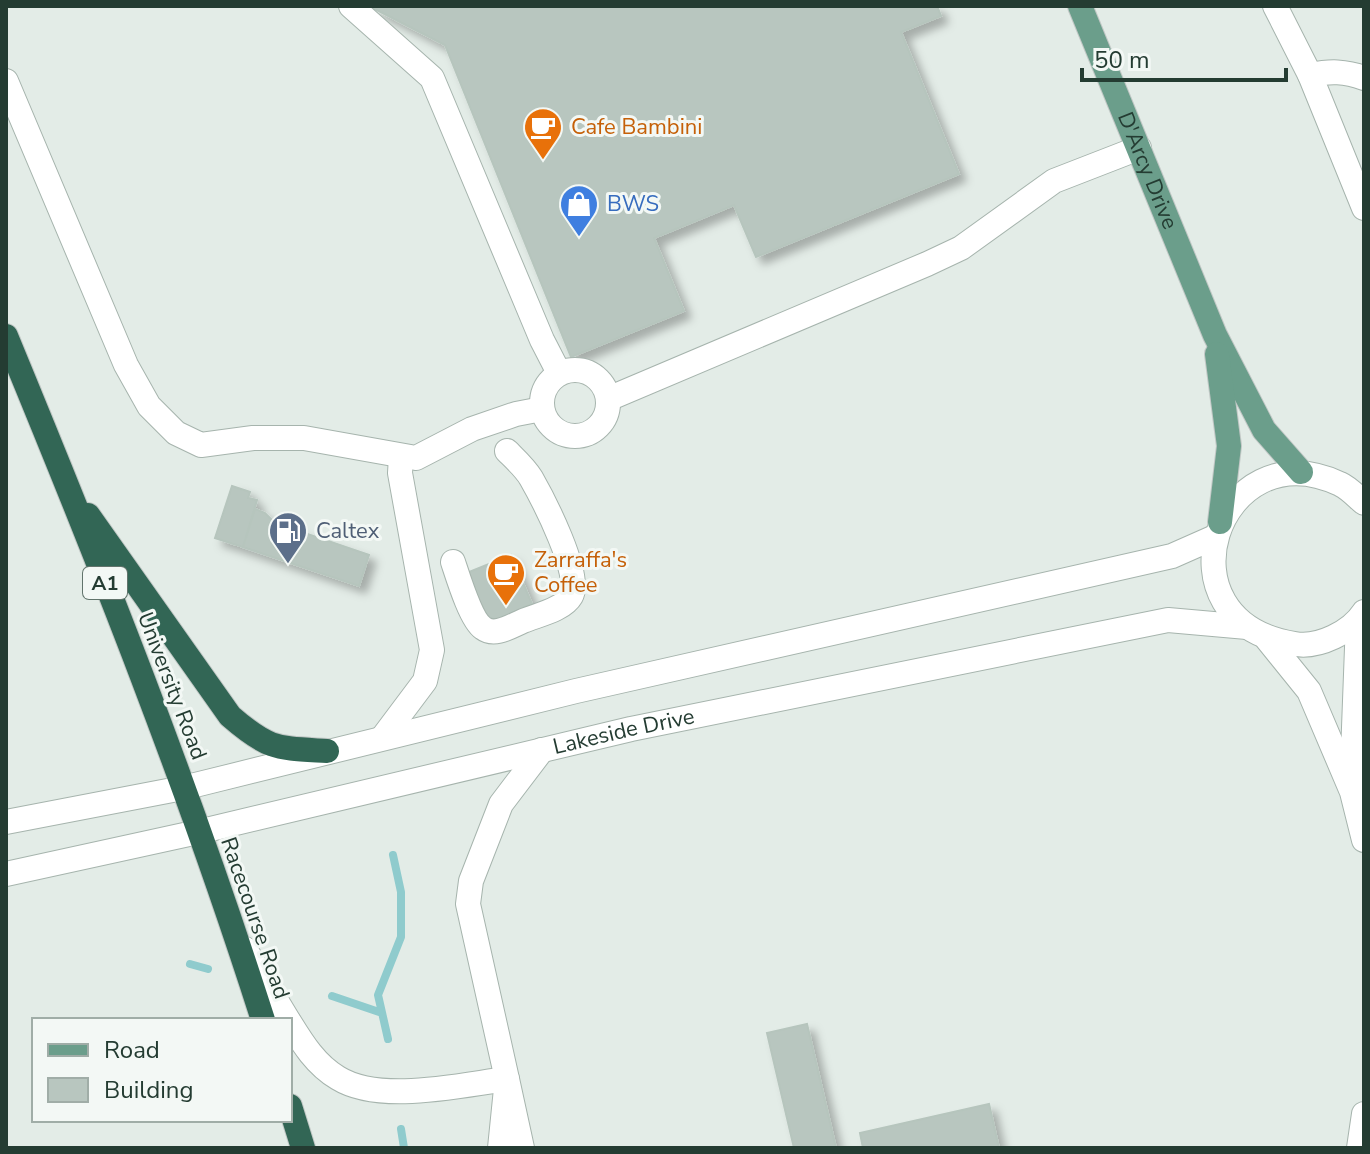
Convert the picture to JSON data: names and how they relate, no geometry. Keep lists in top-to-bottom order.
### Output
{
  "streets": {
    "highway": ["A1", "University Road", "Racecourse Road"],
    "main road": ["D'Arcy Drive"],
    "street": ["Lakeside Drive"]
  },
  "crossings": [
    ["University Road", "Lakeside Drive"],
    ["University Road", "Racecourse Road"],
    ["Lakeside Drive", "Racecourse Road"]
  ],
  "places": {
    "cafe": ["Cafe Bambini", "Zarraffa's Coffee"],
    "shop": ["BWS"],
    "fuel station": ["Caltex"]
  },
  "legend": ["Road", "Building"],
  "scale_bar": "50 m"
}
